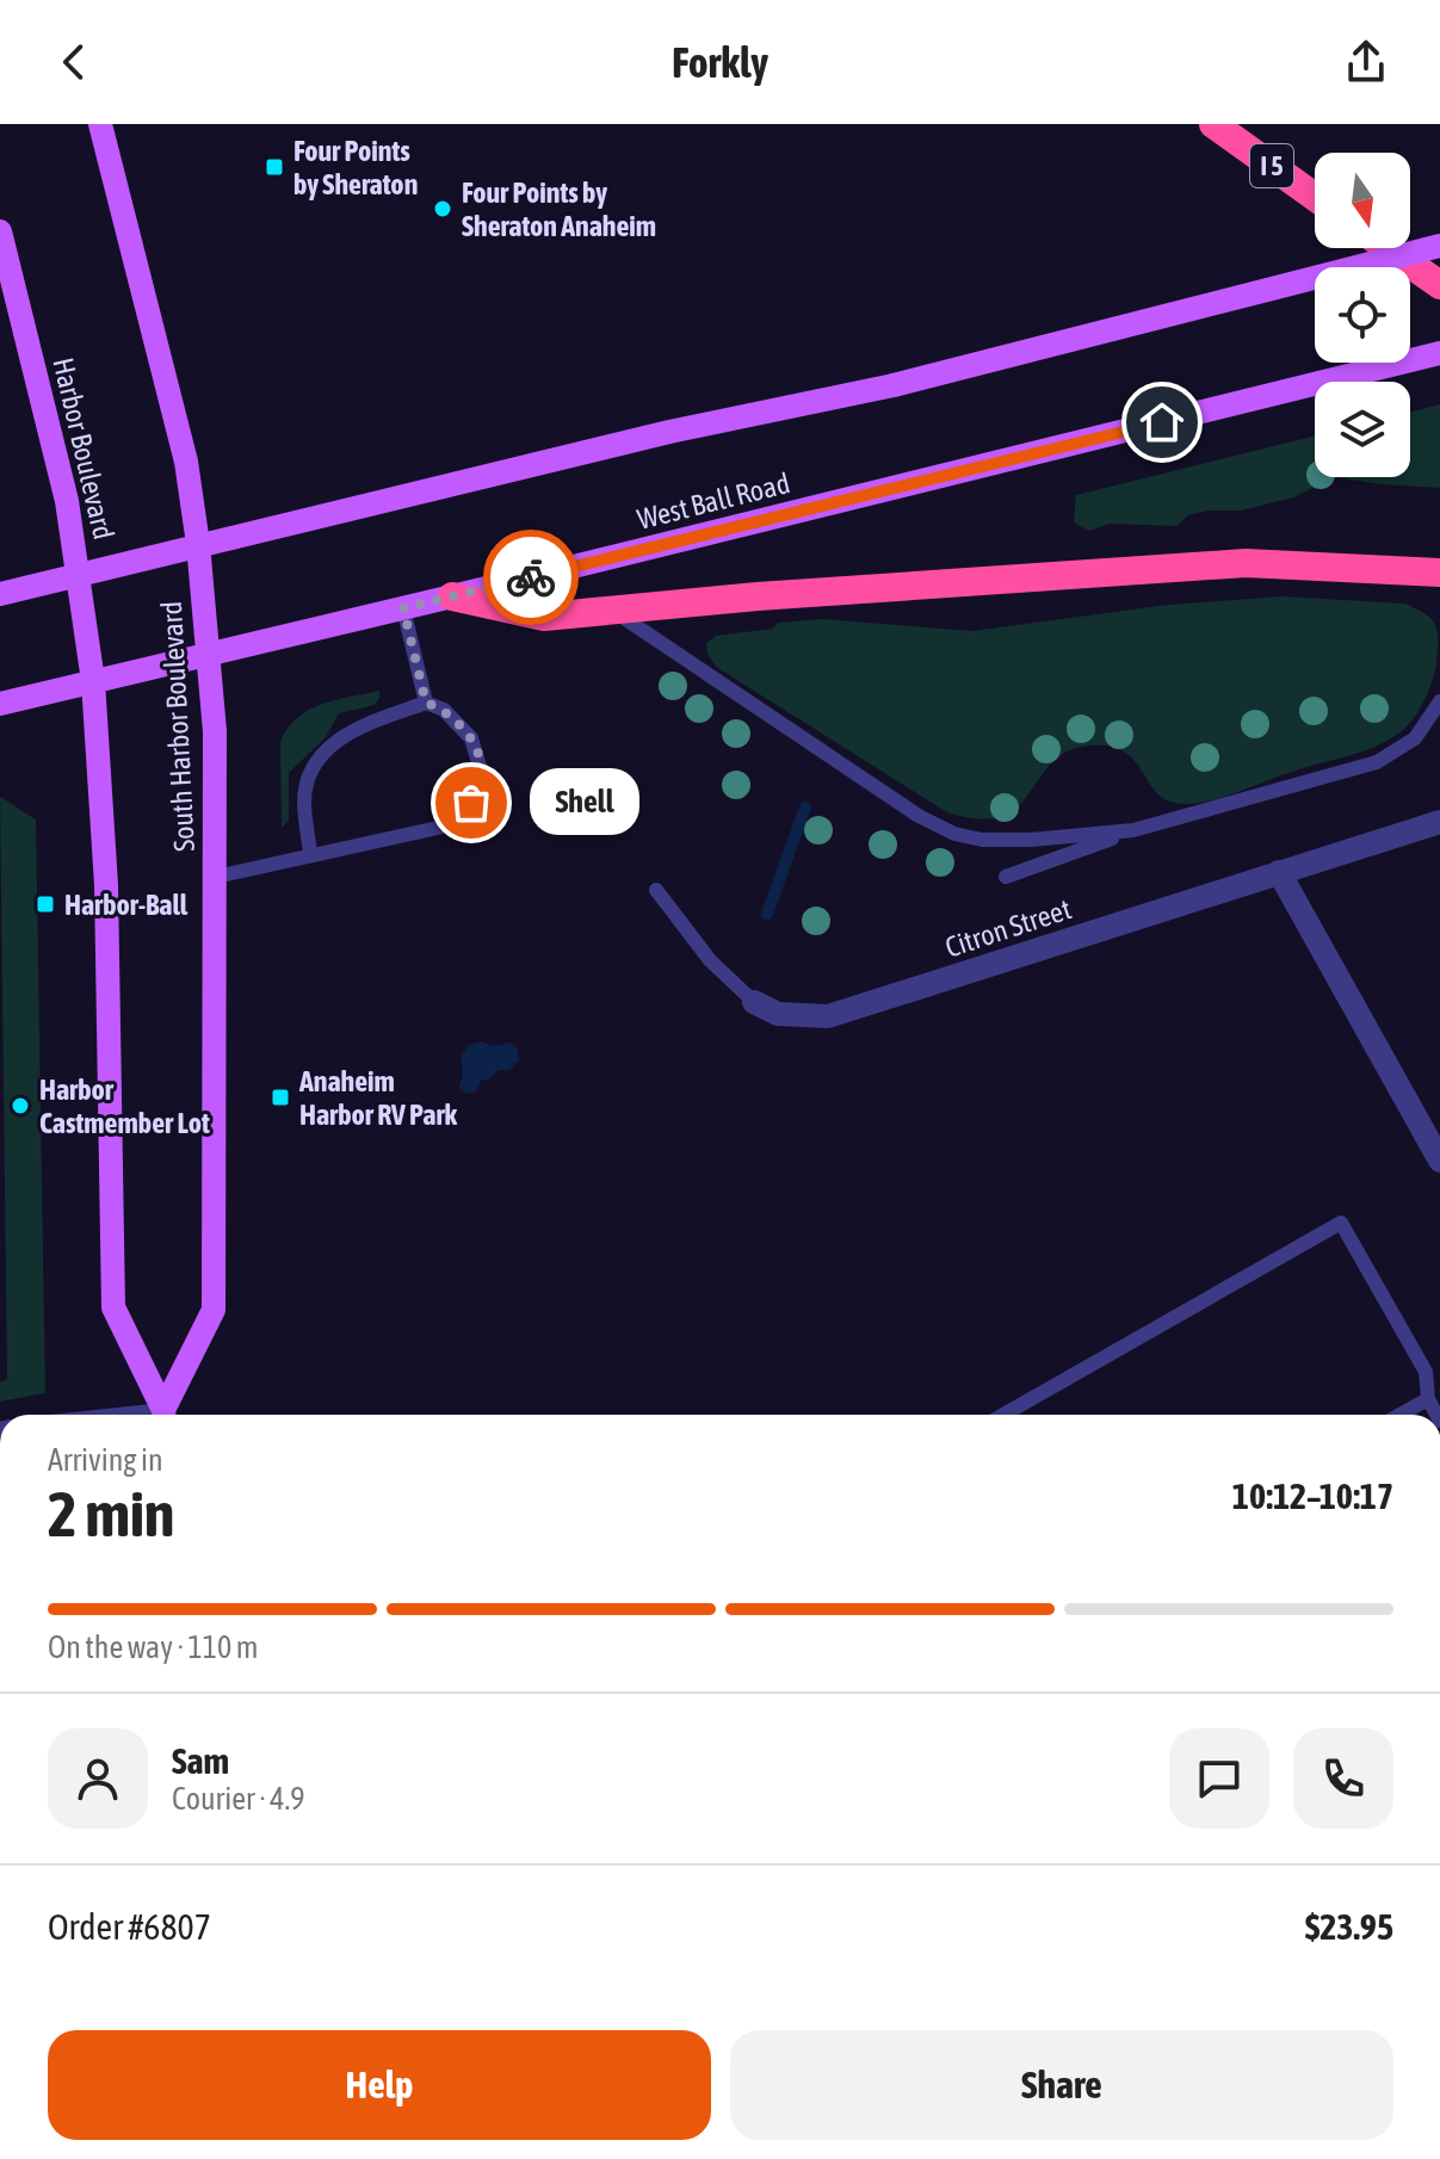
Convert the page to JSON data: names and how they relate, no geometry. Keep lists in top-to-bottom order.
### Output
{
  "streets": {
    "highway": ["I 5"],
    "main road": ["Harbor Boulevard", "West Ball Road", "South Harbor Boulevard"],
    "street": ["Citron Street"]
  },
  "crossings": [
    ["Harbor Boulevard", "West Ball Road"],
    ["West Ball Road", "South Harbor Boulevard"]
  ],
  "places": {
    "transit": ["Four Points by Sheraton", "Harbor-Ball", "Anaheim Harbor RV Park"],
    "other": ["Four Points by Sheraton Anaheim", "Shell", "Harbor Castmember Lot"]
  },
  "north": "bottom",
  "page": {
    "header": "Forkly",
    "bubble": "Shell",
    "heading": ["2 min", "Arriving in", "10:12–10:17"],
    "panel": [
      "Sam",
      "Courier · 4.9",
      "Order #6807",
      "$23.95"
    ],
    "bar": "On the way · 110 m",
    "buttons": ["Help", "Share"]
  }
}
